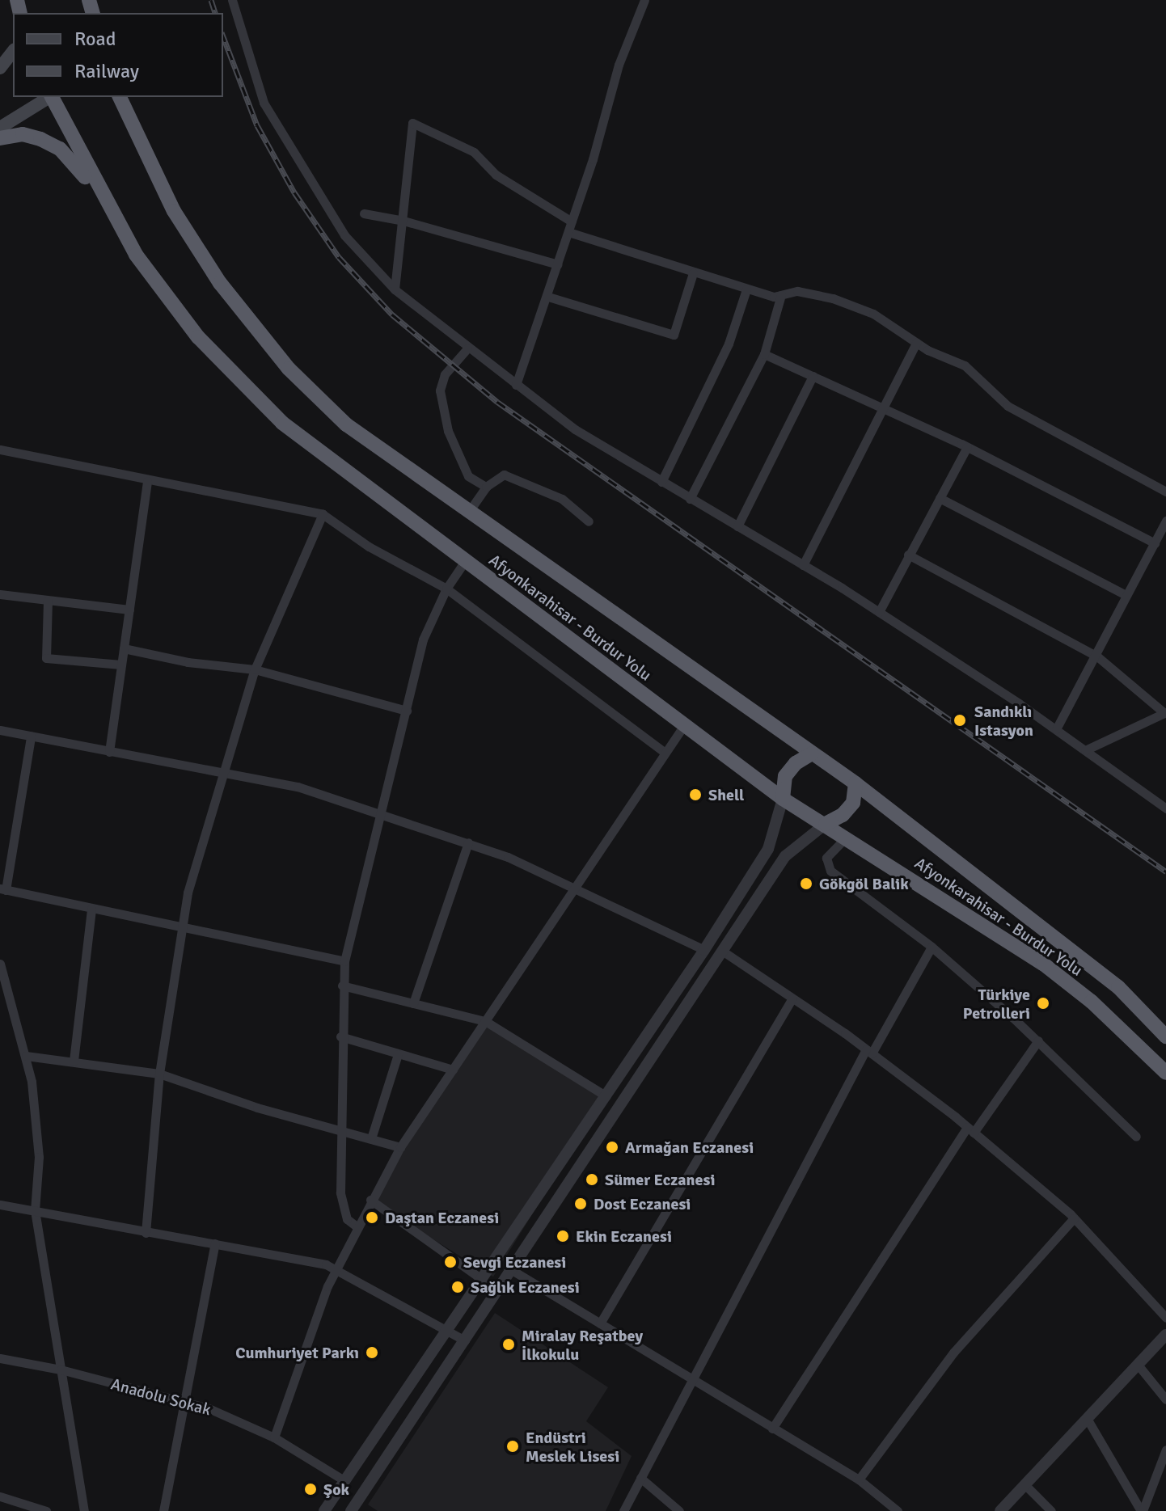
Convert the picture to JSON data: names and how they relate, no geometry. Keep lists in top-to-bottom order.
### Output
{
  "streets": {
    "highway": ["Afyonkarahisar - Burdur Yolu"],
    "street": ["Anadolu Sokak"]
  },
  "places": [
    "Sandıklı Istasyon",
    "Shell",
    "Gökgöl Balik",
    "Türkiye Petrolleri",
    "Armağan Eczanesi",
    "Sümer Eczanesi",
    "Dost Eczanesi",
    "Daştan Eczanesi",
    "Ekin Eczanesi",
    "Sevgi Eczanesi",
    "Sağlık Eczanesi",
    "Miralay Reşatbey İlkokulu",
    "Cumhuriyet Parkı",
    "Endüstri Meslek Lisesi",
    "Şok"
  ],
  "legend": ["Road", "Railway"]
}
